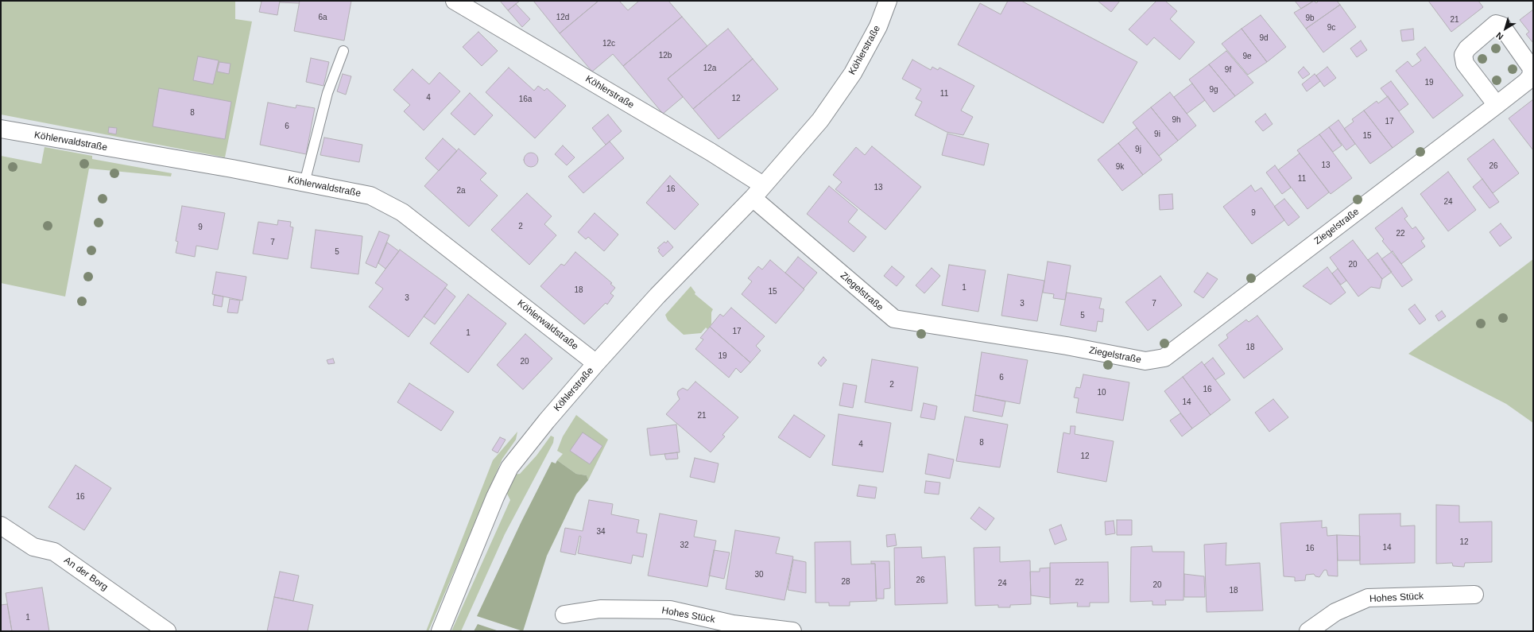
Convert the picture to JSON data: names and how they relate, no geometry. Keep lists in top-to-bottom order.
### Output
{
  "streets": {
    "street": [
      "Köhlerstraße",
      "Köhlerwaldstraße",
      "Ziegelstraße",
      "An der Borg",
      "Hohes Stück"
    ]
  },
  "crossings": [
    ["Köhlerstraße", "Köhlerwaldstraße"],
    ["Köhlerstraße", "Ziegelstraße"]
  ],
  "house_numbers": [
    "6a",
    "12d",
    "9b",
    "21",
    "9c",
    "9d",
    "12c",
    "12b",
    "9e",
    "12a",
    "9f",
    "19",
    "9g",
    "11",
    "4",
    "12",
    "16a",
    "8",
    "9h",
    "17",
    "6",
    "9i",
    "15",
    "9j",
    "13",
    "26",
    "9k",
    "11",
    "13",
    "16",
    "2a",
    "24",
    "9",
    "2",
    "9",
    "22",
    "7",
    "5",
    "20",
    "1",
    "18",
    "15",
    "3",
    "3",
    "7",
    "5",
    "17",
    "1",
    "18",
    "19",
    "20",
    "6",
    "2",
    "16",
    "10",
    "14",
    "21",
    "8",
    "4",
    "12",
    "16",
    "34",
    "12",
    "32",
    "14",
    "16",
    "30",
    "26",
    "28",
    "22",
    "24",
    "20",
    "18",
    "1"
  ],
  "north": "bottom left"
}
